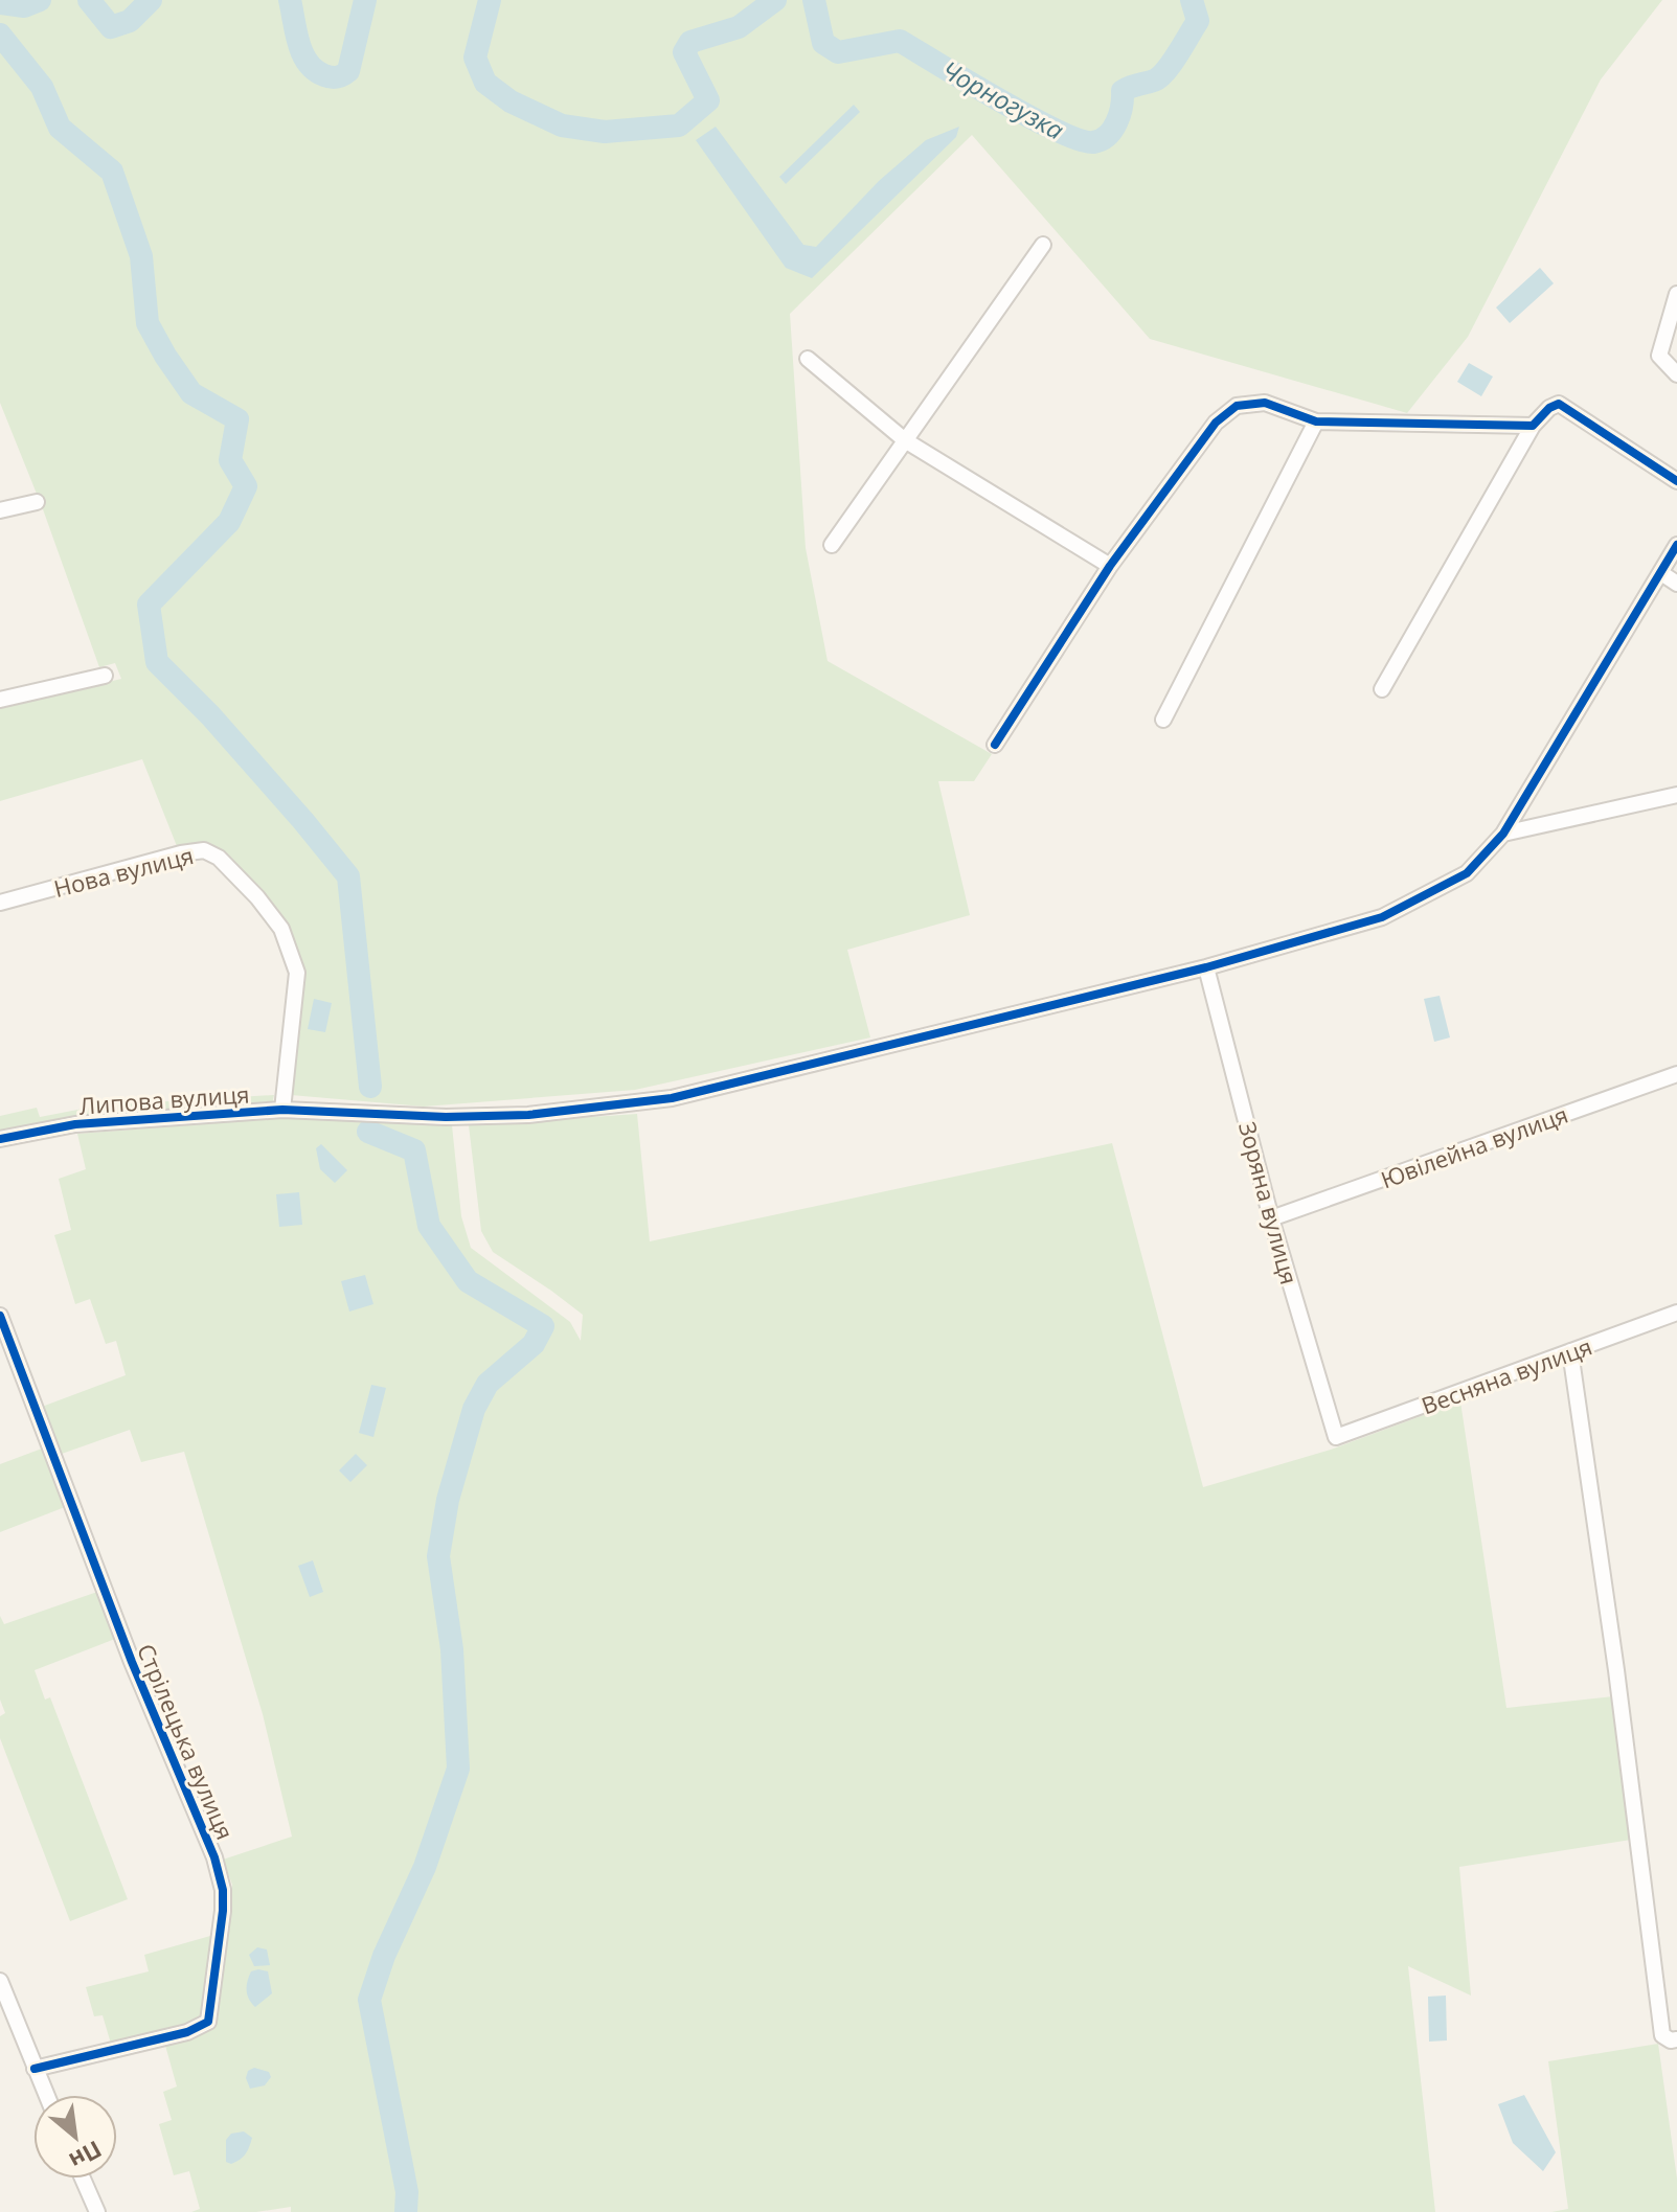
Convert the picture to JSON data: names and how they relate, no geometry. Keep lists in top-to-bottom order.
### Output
{
  "streets": {
    "street": [
      "Нова вулиця",
      "Липова вулиця",
      "Ювілейна вулиця",
      "Зоряна вулиця",
      "Весняна вулиця",
      "Стрілецька вулиця"
    ]
  },
  "crossings": [
    ["Нова вулиця", "Липова вулиця"],
    ["Липова вулиця", "Зоряна вулиця"],
    ["Ювілейна вулиця", "Зоряна вулиця"],
    ["Зоряна вулиця", "Весняна вулиця"]
  ],
  "water": ["Чорногузка"],
  "north": "bottom right"
}
